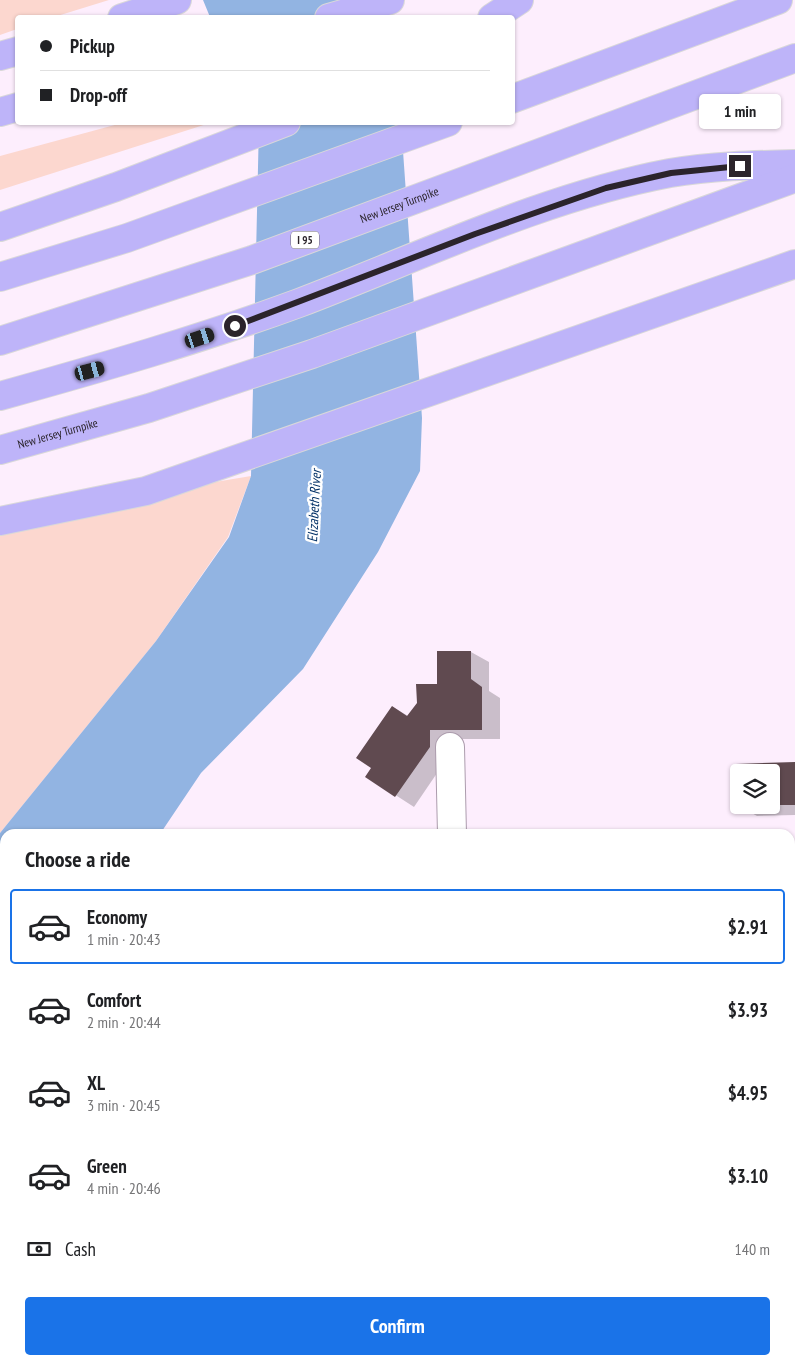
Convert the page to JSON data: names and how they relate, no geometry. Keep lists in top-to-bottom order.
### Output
{
  "streets": {
    "highway": ["New Jersey Turnpike", "I 95"]
  },
  "water": ["Elizabeth River"],
  "page": {
    "banner": ["Pickup", "Drop-off"],
    "bubble": "1 min",
    "heading": "Choose a ride",
    "list": [
      {
        "name": "Economy",
        "note": "1 min · 20:43",
        "value": "$2.91"
      },
      {
        "name": "Comfort",
        "note": "2 min · 20:44",
        "value": "$3.93"
      },
      {
        "name": "XL",
        "note": "3 min · 20:45",
        "value": "$4.95"
      },
      {
        "name": "Green",
        "note": "4 min · 20:46",
        "value": "$3.10"
      }
    ],
    "pay": ["Cash", "140 m"],
    "buttons": "Confirm"
  }
}
